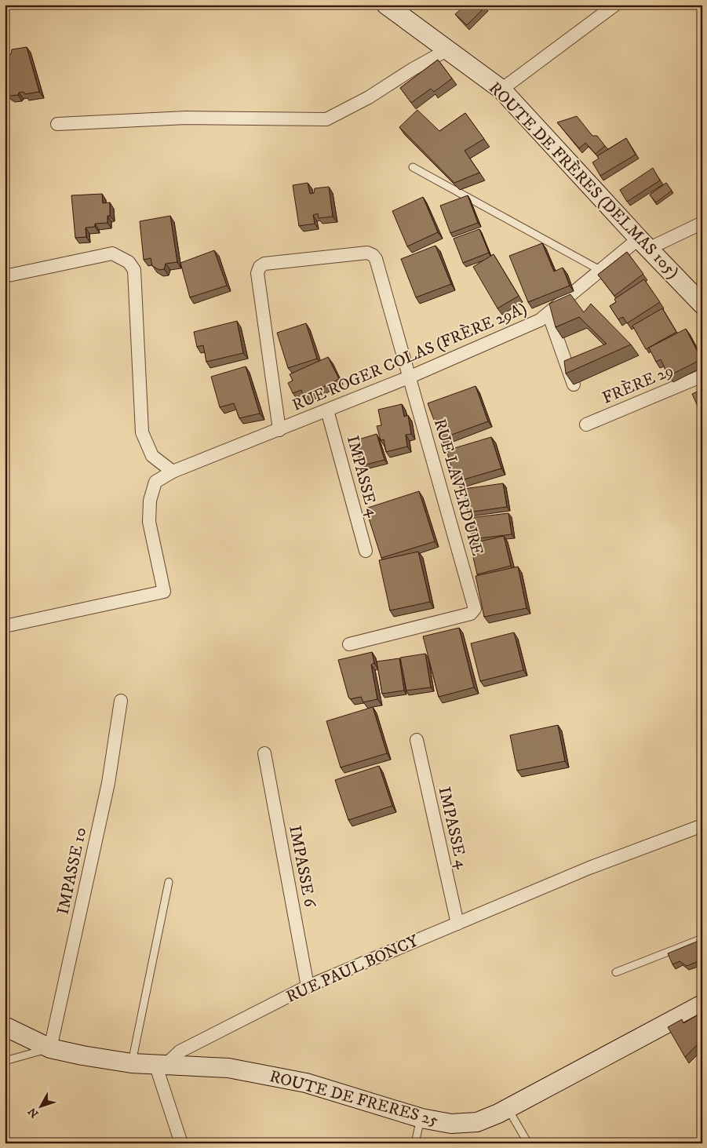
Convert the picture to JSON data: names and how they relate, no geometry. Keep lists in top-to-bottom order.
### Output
{
  "streets": {
    "street": [
      "ROUTE DE FRÈRES (DELMAS 105)",
      "RUE ROGER COLAS (FRÈRE 29A)",
      "FRÈRE 29",
      "IMPASSE 4",
      "RUE LAVERDURE",
      "IMPASSE 6",
      "IMPASSE 10",
      "RUE PAUL BONCY",
      "ROUTE DE FRERES 25"
    ]
  },
  "crossings": [
    ["ROUTE DE FRÈRES (DELMAS 105)", "RUE ROGER COLAS (FRÈRE 29A)"],
    ["RUE ROGER COLAS (FRÈRE 29A)", "IMPASSE 4"],
    ["RUE ROGER COLAS (FRÈRE 29A)", "RUE LAVERDURE"],
    ["IMPASSE 4", "RUE PAUL BONCY"],
    ["IMPASSE 6", "RUE PAUL BONCY"],
    ["RUE PAUL BONCY", "ROUTE DE FRERES 25"]
  ],
  "north": "bottom left"
}
